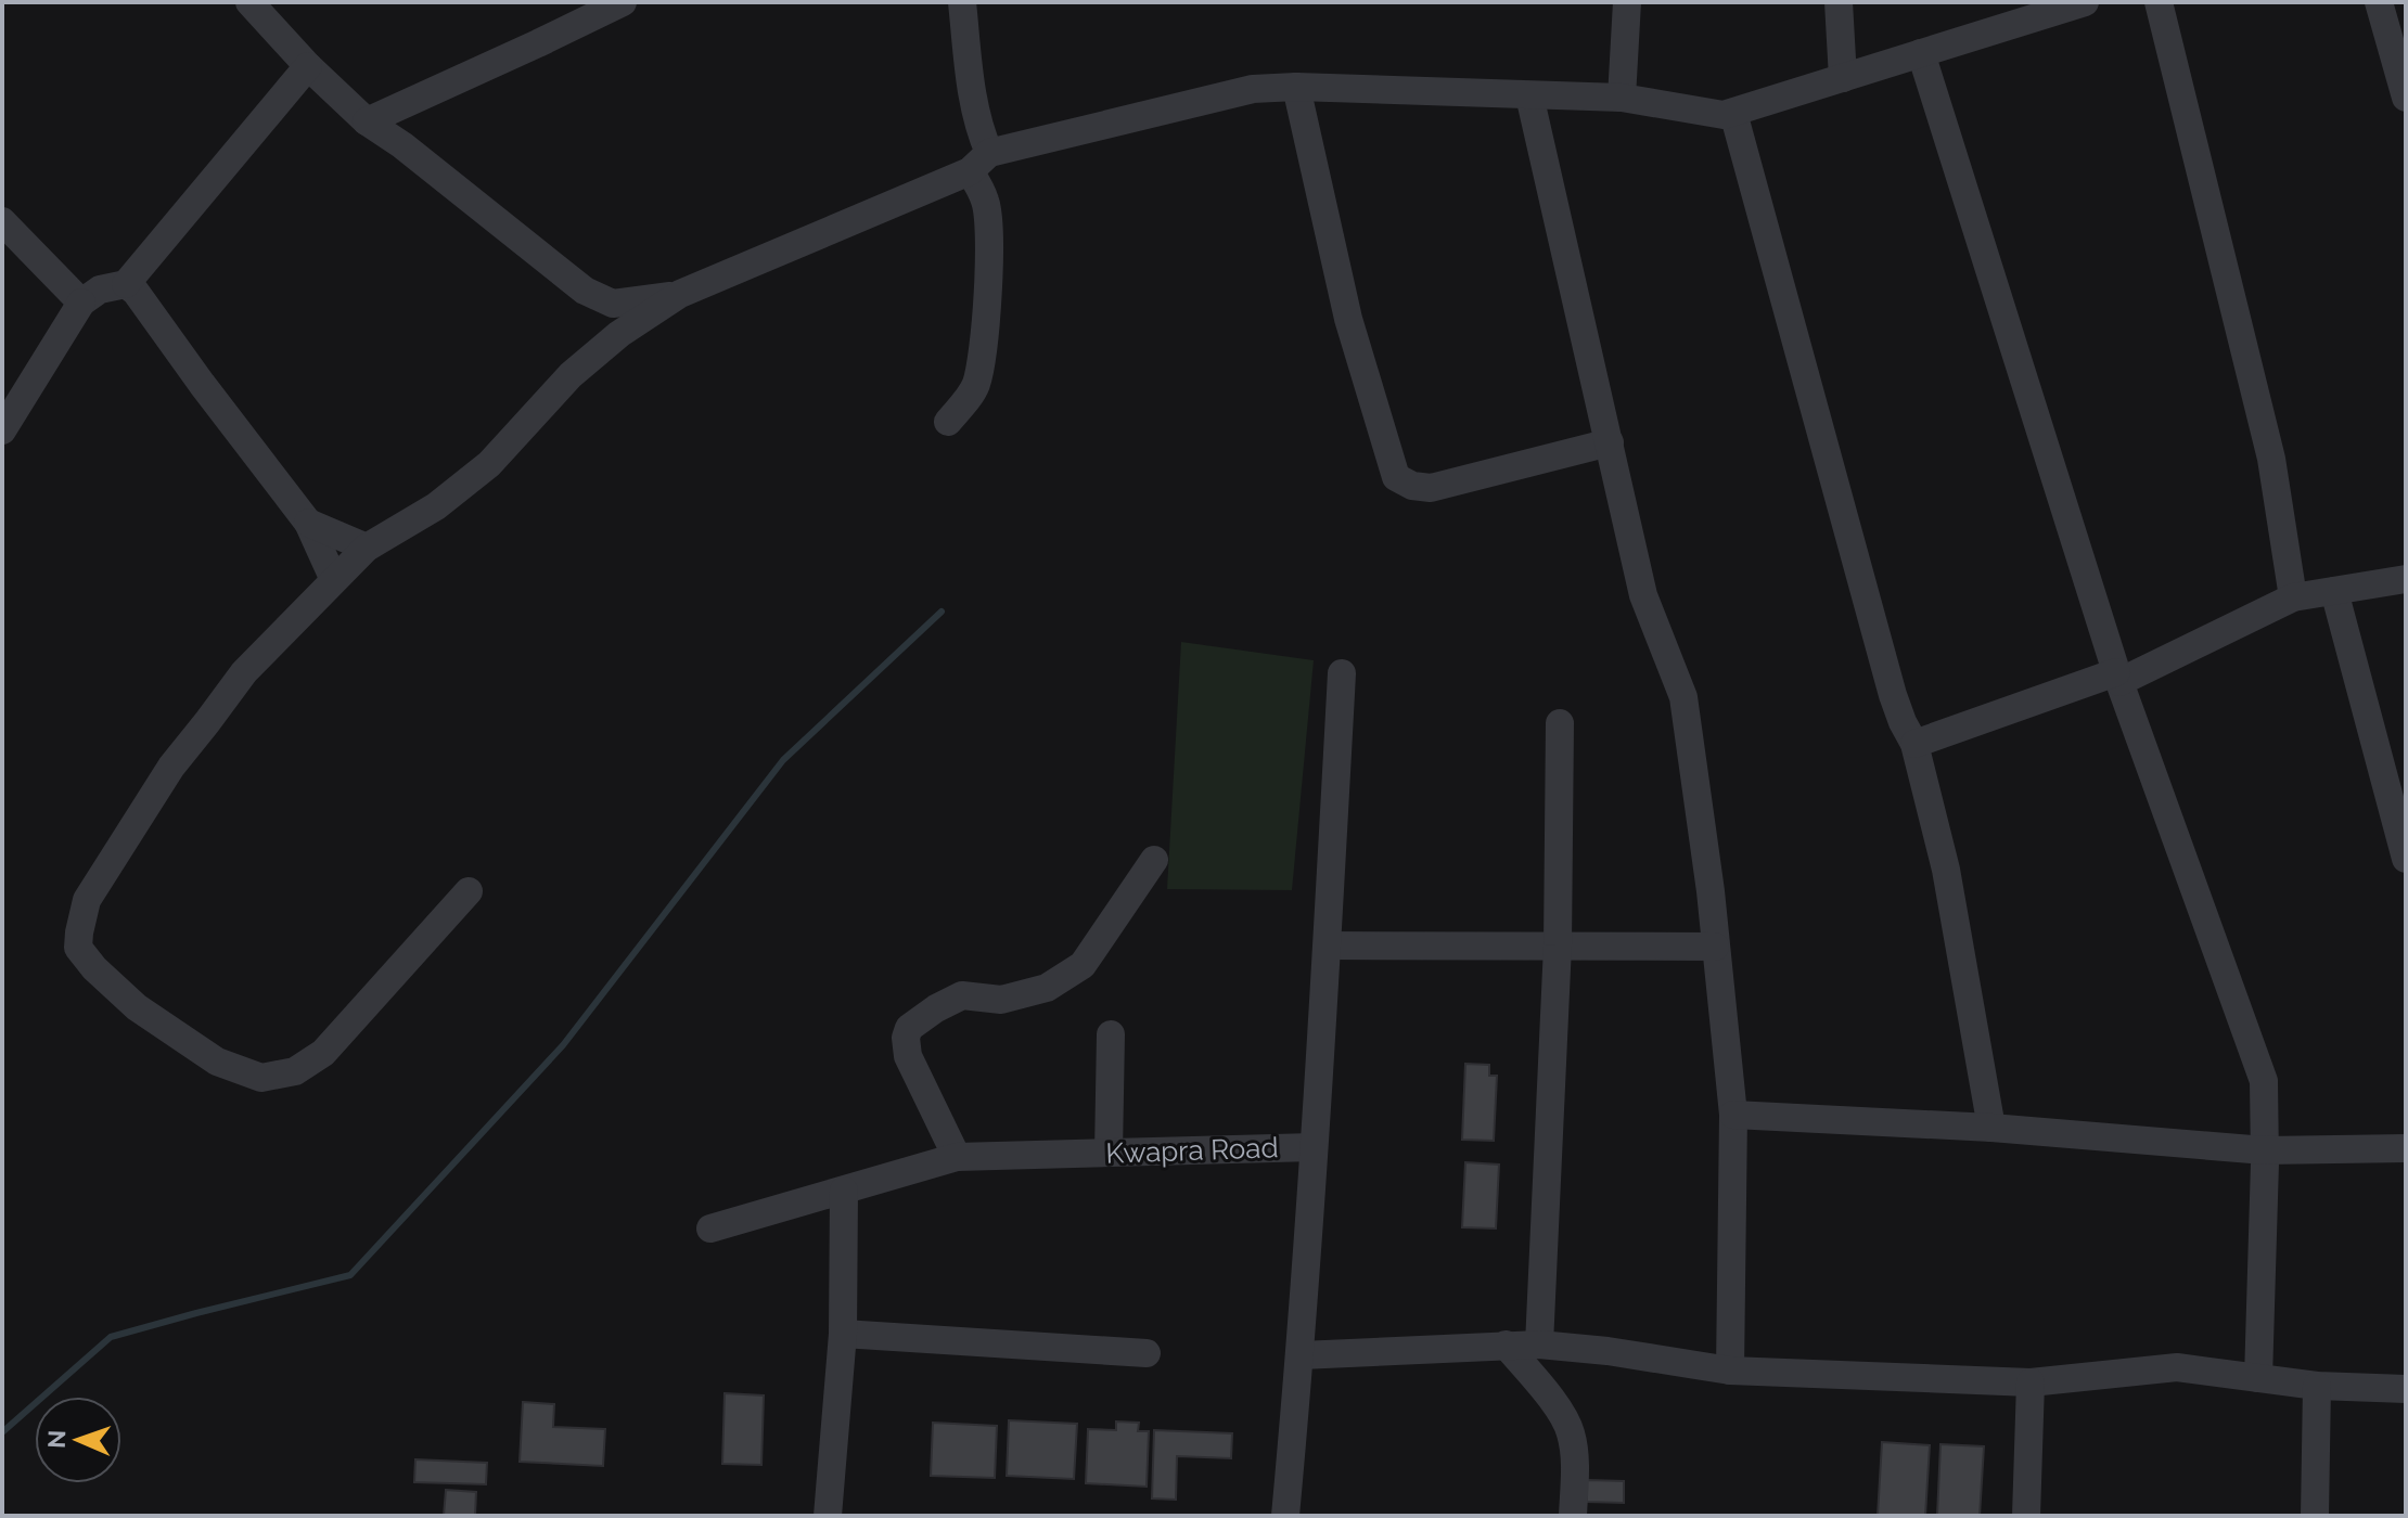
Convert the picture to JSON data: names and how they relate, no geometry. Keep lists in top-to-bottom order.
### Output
{
  "streets": {
    "street": ["Kwapra Road"]
  },
  "north": "left"
}
